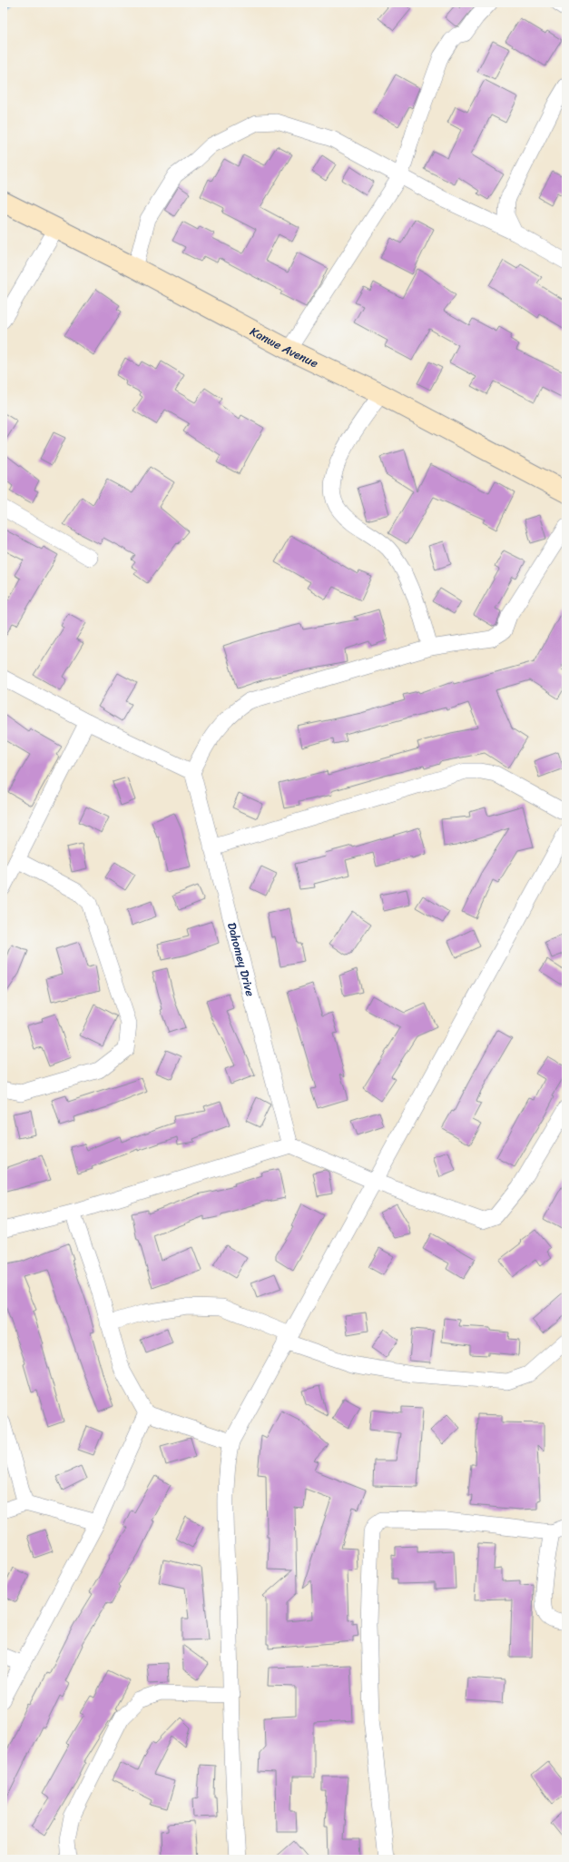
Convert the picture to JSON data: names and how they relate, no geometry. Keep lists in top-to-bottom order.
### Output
{
  "streets": {
    "main road": ["Kanwe Avenue"],
    "street": ["Dahomey Drive"]
  }
}
